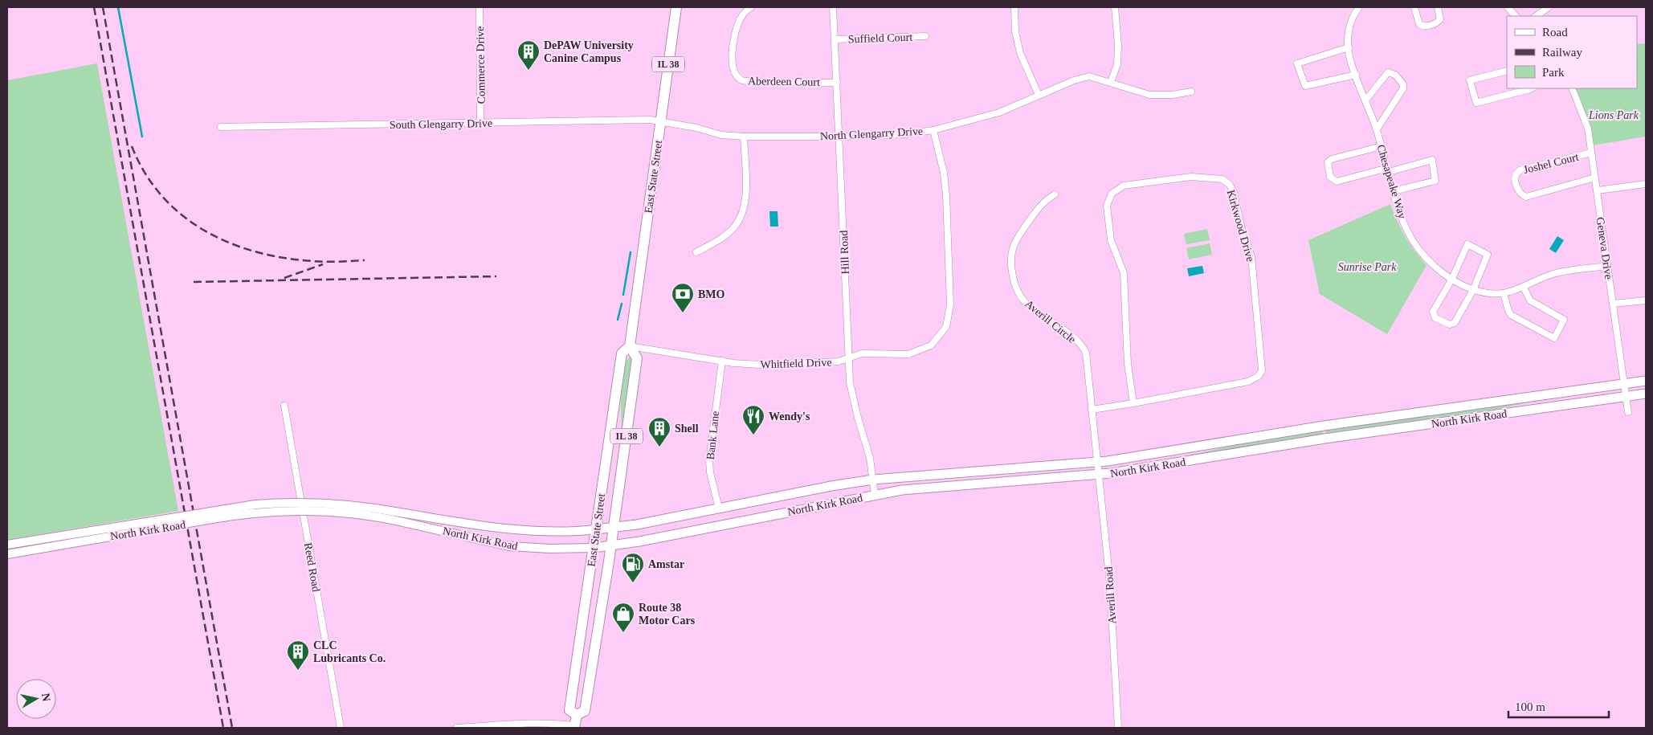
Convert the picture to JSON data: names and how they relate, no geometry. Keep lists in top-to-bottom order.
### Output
{
  "streets": {
    "main road": ["IL 38", "East State Street", "North Kirk Road"],
    "street": [
      "Suffield Court",
      "Commerce Drive",
      "Aberdeen Court",
      "South Glengarry Drive",
      "North Glengarry Drive",
      "Joshel Court",
      "Chesapeake Way",
      "Kirkwood Drive",
      "Geneva Drive",
      "Hill Road",
      "Averill Circle",
      "Whitfield Drive",
      "Bank Lane",
      "Reed Road",
      "Averill Road"
    ]
  },
  "crossings": [
    ["Suffield Court", "Hill Road"],
    ["Commerce Drive", "South Glengarry Drive"],
    ["Aberdeen Court", "Hill Road"],
    ["South Glengarry Drive", "North Glengarry Drive"],
    ["South Glengarry Drive", "East State Street"],
    ["North Glengarry Drive", "East State Street"],
    ["North Glengarry Drive", "Hill Road"],
    ["North Glengarry Drive", "Whitfield Drive"],
    ["Joshel Court", "Geneva Drive"],
    ["East State Street", "Whitfield Drive"],
    ["East State Street", "North Kirk Road"],
    ["Chesapeake Way", "Geneva Drive"],
    ["Kirkwood Drive", "Averill Circle"],
    ["Geneva Drive", "North Kirk Road"],
    ["Hill Road", "Whitfield Drive"],
    ["Hill Road", "North Kirk Road"],
    ["Averill Circle", "North Kirk Road"],
    ["Averill Circle", "Averill Road"],
    ["Whitfield Drive", "Bank Lane"],
    ["North Kirk Road", "Bank Lane"],
    ["North Kirk Road", "Averill Road"]
  ],
  "parks": ["Lions Park", "Sunrise Park"],
  "places": {
    "building": ["DePAW University Canine Campus", "Shell", "CLC Lubricants Co."],
    "bank": ["BMO"],
    "restaurant": ["Wendy's"],
    "fuel station": ["Amstar"],
    "shop": ["Route 38 Motor Cars"]
  },
  "legend": ["Road", "Railway", "Park"],
  "scale_bar": "100 m",
  "north": "right"
}
